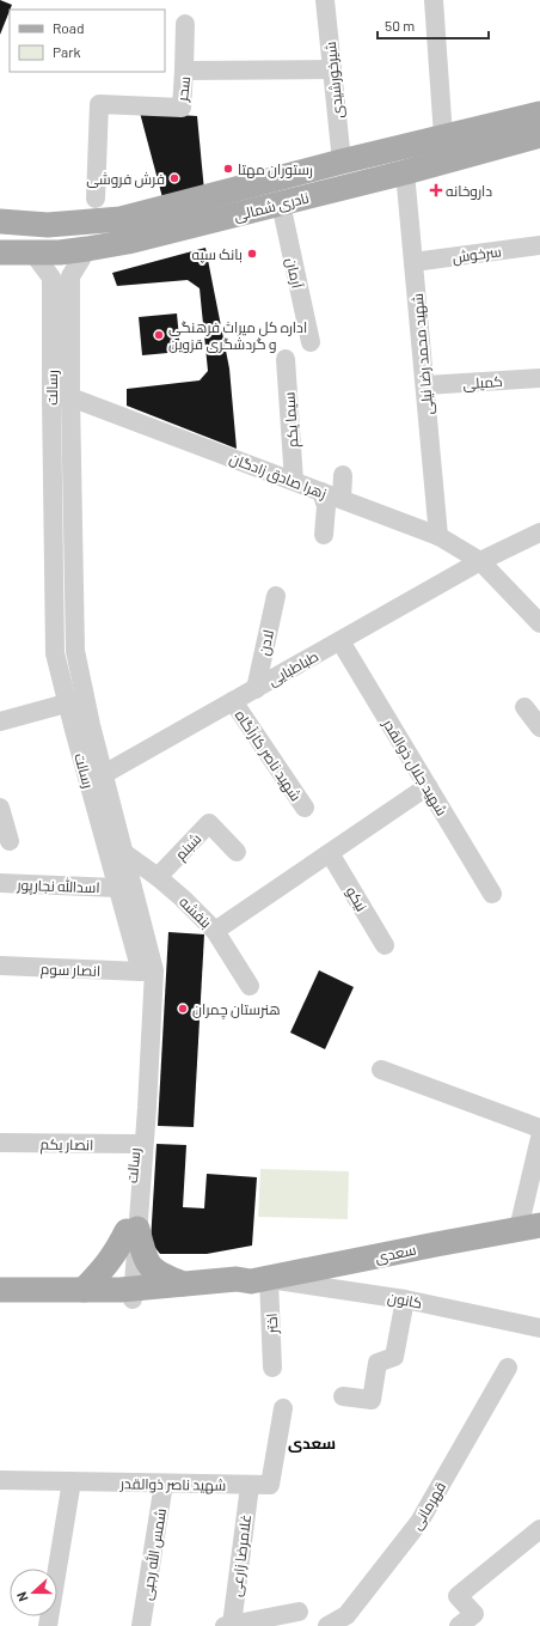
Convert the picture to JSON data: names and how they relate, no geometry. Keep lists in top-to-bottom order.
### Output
{
  "streets": {
    "main road": ["نادری شمالی", "سعدی"],
    "street": [
      "شیرخورشیدی",
      "سحر",
      "سرخوش",
      "آرمان",
      "شهید محمد رضا نیلی",
      "کمیلی",
      "رسالت",
      "سیما یکم",
      "زهرا صادق زادگان",
      "لادن",
      "طباطبایی",
      "شهید ناصر کارآگاه",
      "شهید جلال ذوالقدر",
      "شبنم",
      "اسدالله نجارپور",
      "نیکو",
      "بنفشه",
      "انصار سوم",
      "انصار یکم",
      "کانون",
      "اختر",
      "شهید ناصر ذوالقدر",
      "قهرمانی",
      "شمس الله رجبی",
      "غلامرضا زارعی"
    ]
  },
  "crossings": [
    ["شیرخورشیدی", "سحر"],
    ["شیرخورشیدی", "نادری شمالی"],
    ["نادری شمالی", "آرمان"],
    ["نادری شمالی", "شهید محمد رضا نیلی"],
    ["نادری شمالی", "رسالت"],
    ["سرخوش", "شهید محمد رضا نیلی"],
    ["شهید محمد رضا نیلی", "کمیلی"],
    ["شهید محمد رضا نیلی", "زهرا صادق زادگان"],
    ["رسالت", "زهرا صادق زادگان"],
    ["رسالت", "طباطبایی"],
    ["رسالت", "اسدالله نجارپور"],
    ["رسالت", "بنفشه"],
    ["رسالت", "انصار سوم"],
    ["رسالت", "انصار یکم"],
    ["رسالت", "سعدی"],
    ["سیما یکم", "زهرا صادق زادگان"],
    ["زهرا صادق زادگان", "طباطبایی"],
    ["لادن", "طباطبایی"],
    ["طباطبایی", "شهید ناصر کارآگاه"],
    ["طباطبایی", "شهید جلال ذوالقدر"],
    ["شبنم", "بنفشه"],
    ["سعدی", "کانون"],
    ["سعدی", "اختر"],
    ["کانون", "اختر"],
    ["شهید ناصر ذوالقدر", "شمس الله رجبی"],
    ["شهید ناصر ذوالقدر", "غلامرضا زارعی"]
  ],
  "districts": ["سعدی"],
  "places": {
    "other": [
      "رستوران مهتا",
      "فرش فروشی",
      "بانک سپه",
      "اداره کل میراث فرهنگی و گردشگری قزوین",
      "هنرستان چمران"
    ],
    "health": ["داروخانه"]
  },
  "legend": ["Road", "Park"],
  "scale_bar": "50 m",
  "north": "left"
}
